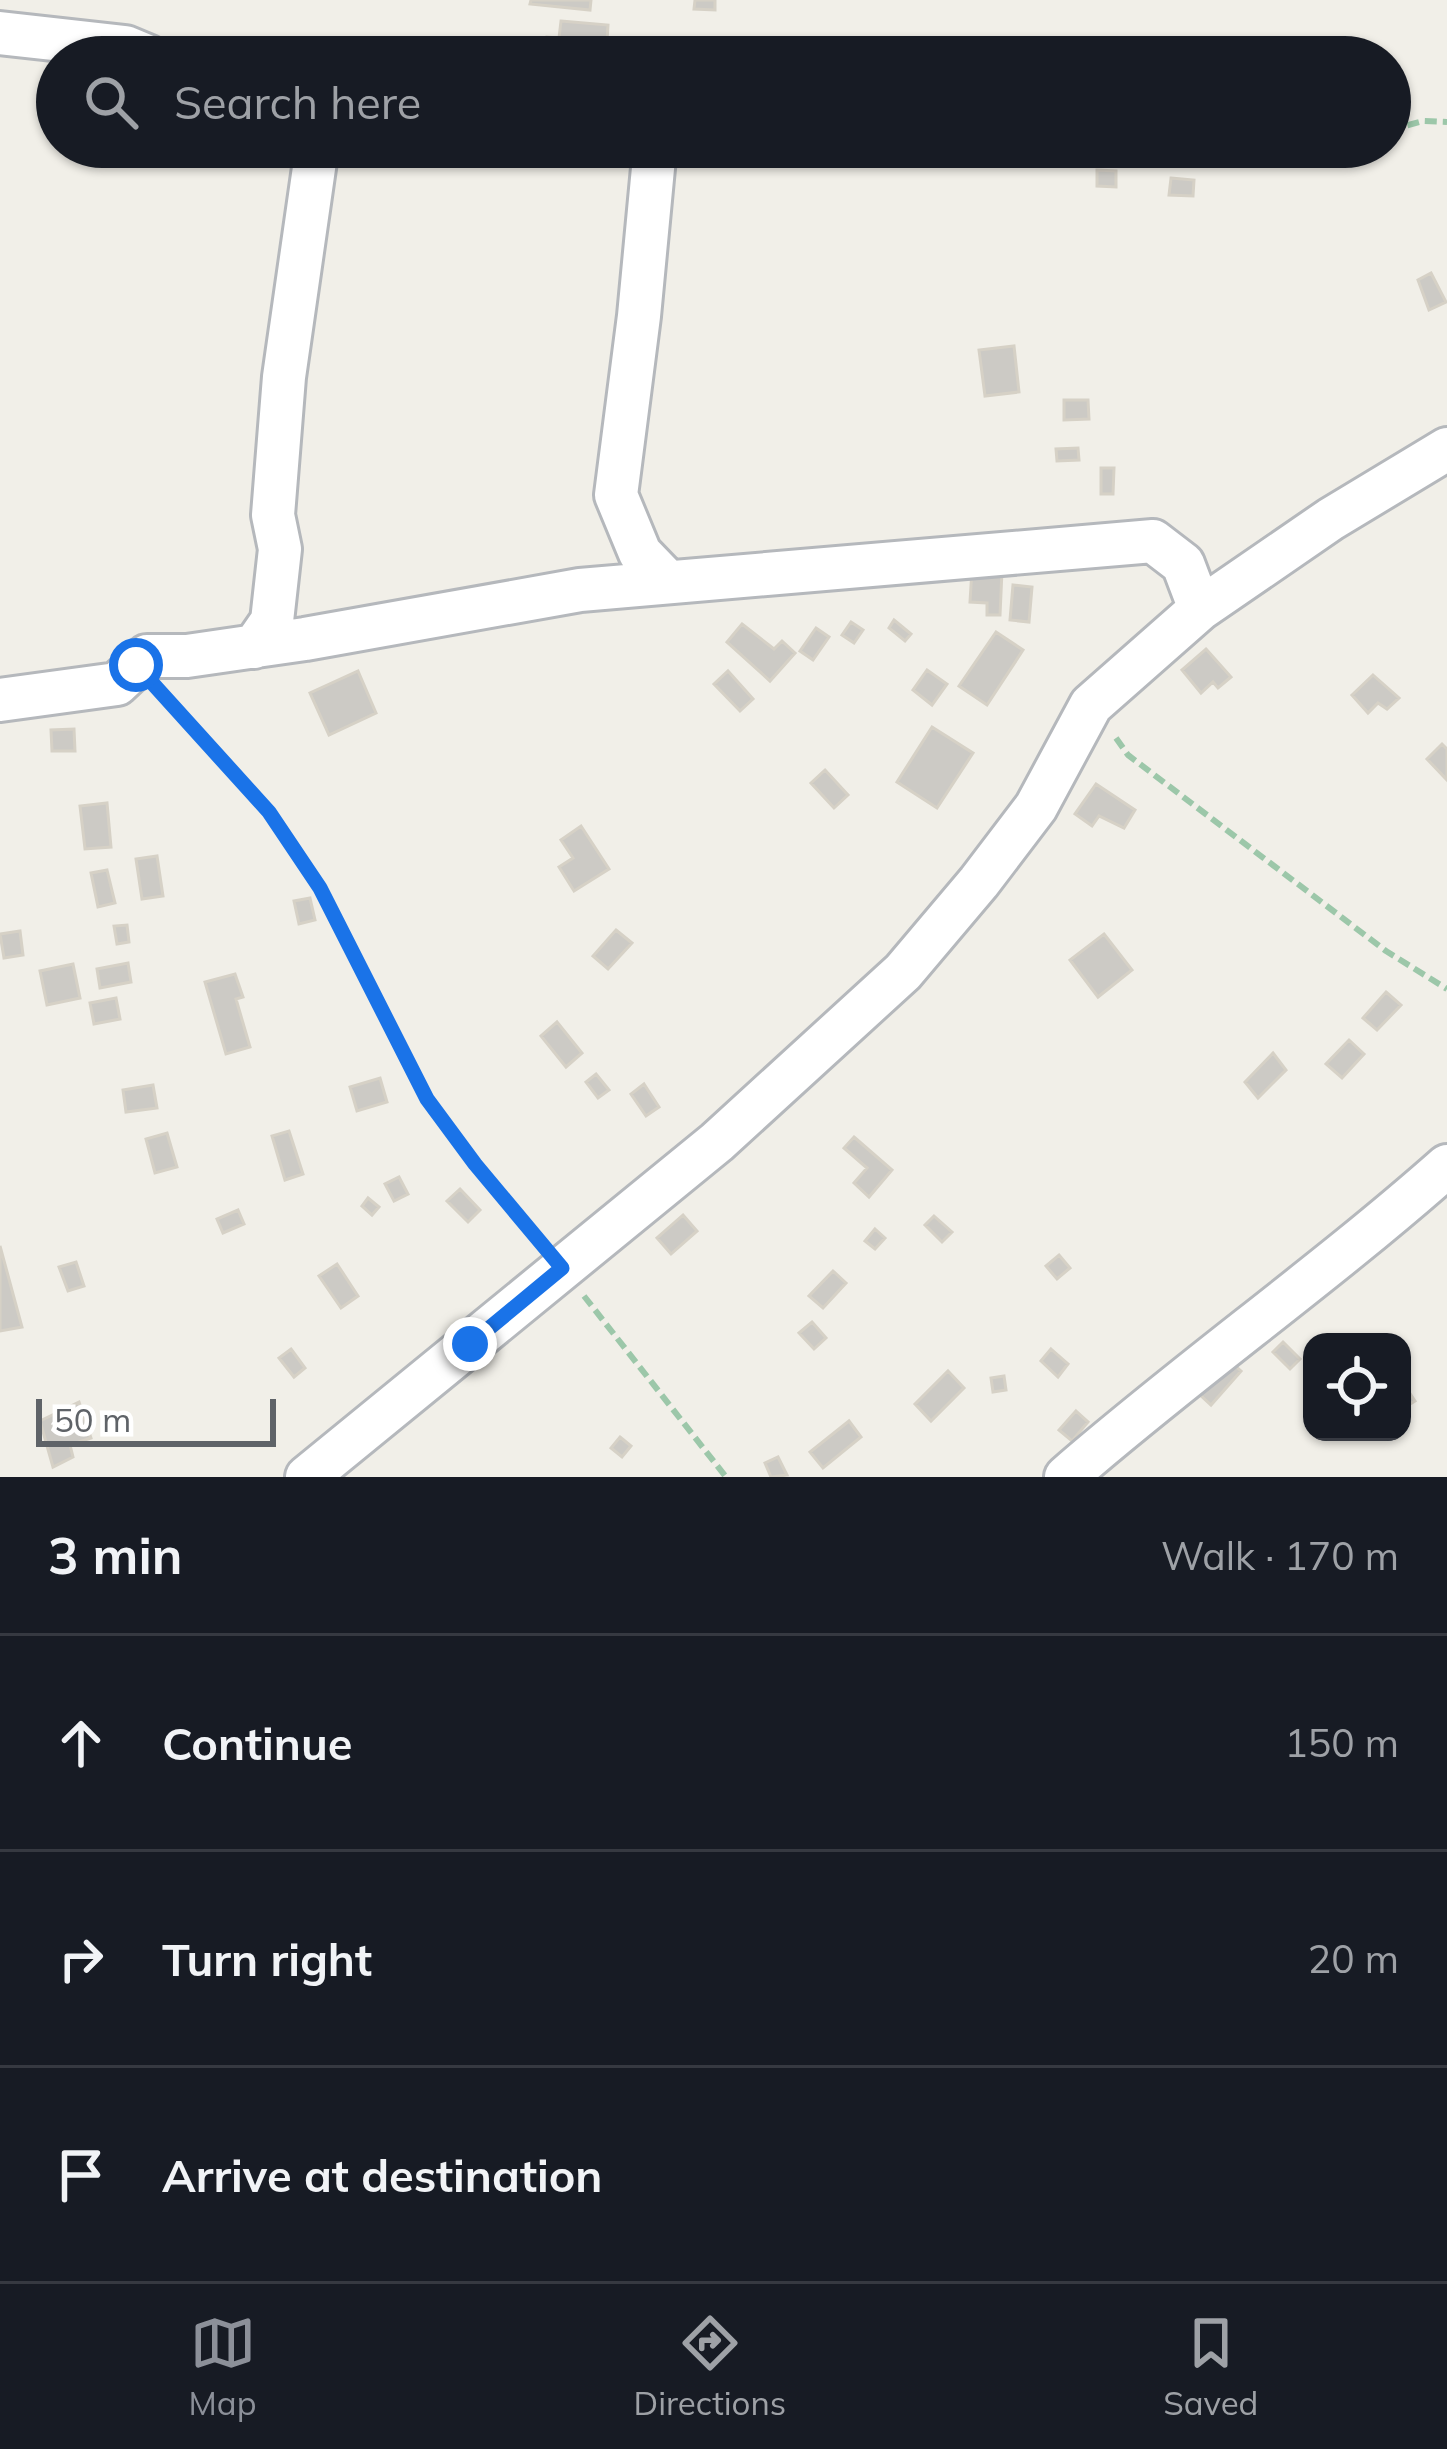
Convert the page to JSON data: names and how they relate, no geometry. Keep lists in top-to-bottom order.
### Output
{
  "scale_bar": "50 m",
  "page": {
    "search": "Search here",
    "scale": "50 m",
    "heading": ["3 min", "Walk · 170 m"],
    "list": [
      ["Continue", "150 m"],
      ["Turn right", "20 m"],
      "Arrive at destination"
    ],
    "nav": ["Map", "Directions", "Saved"]
  }
}
